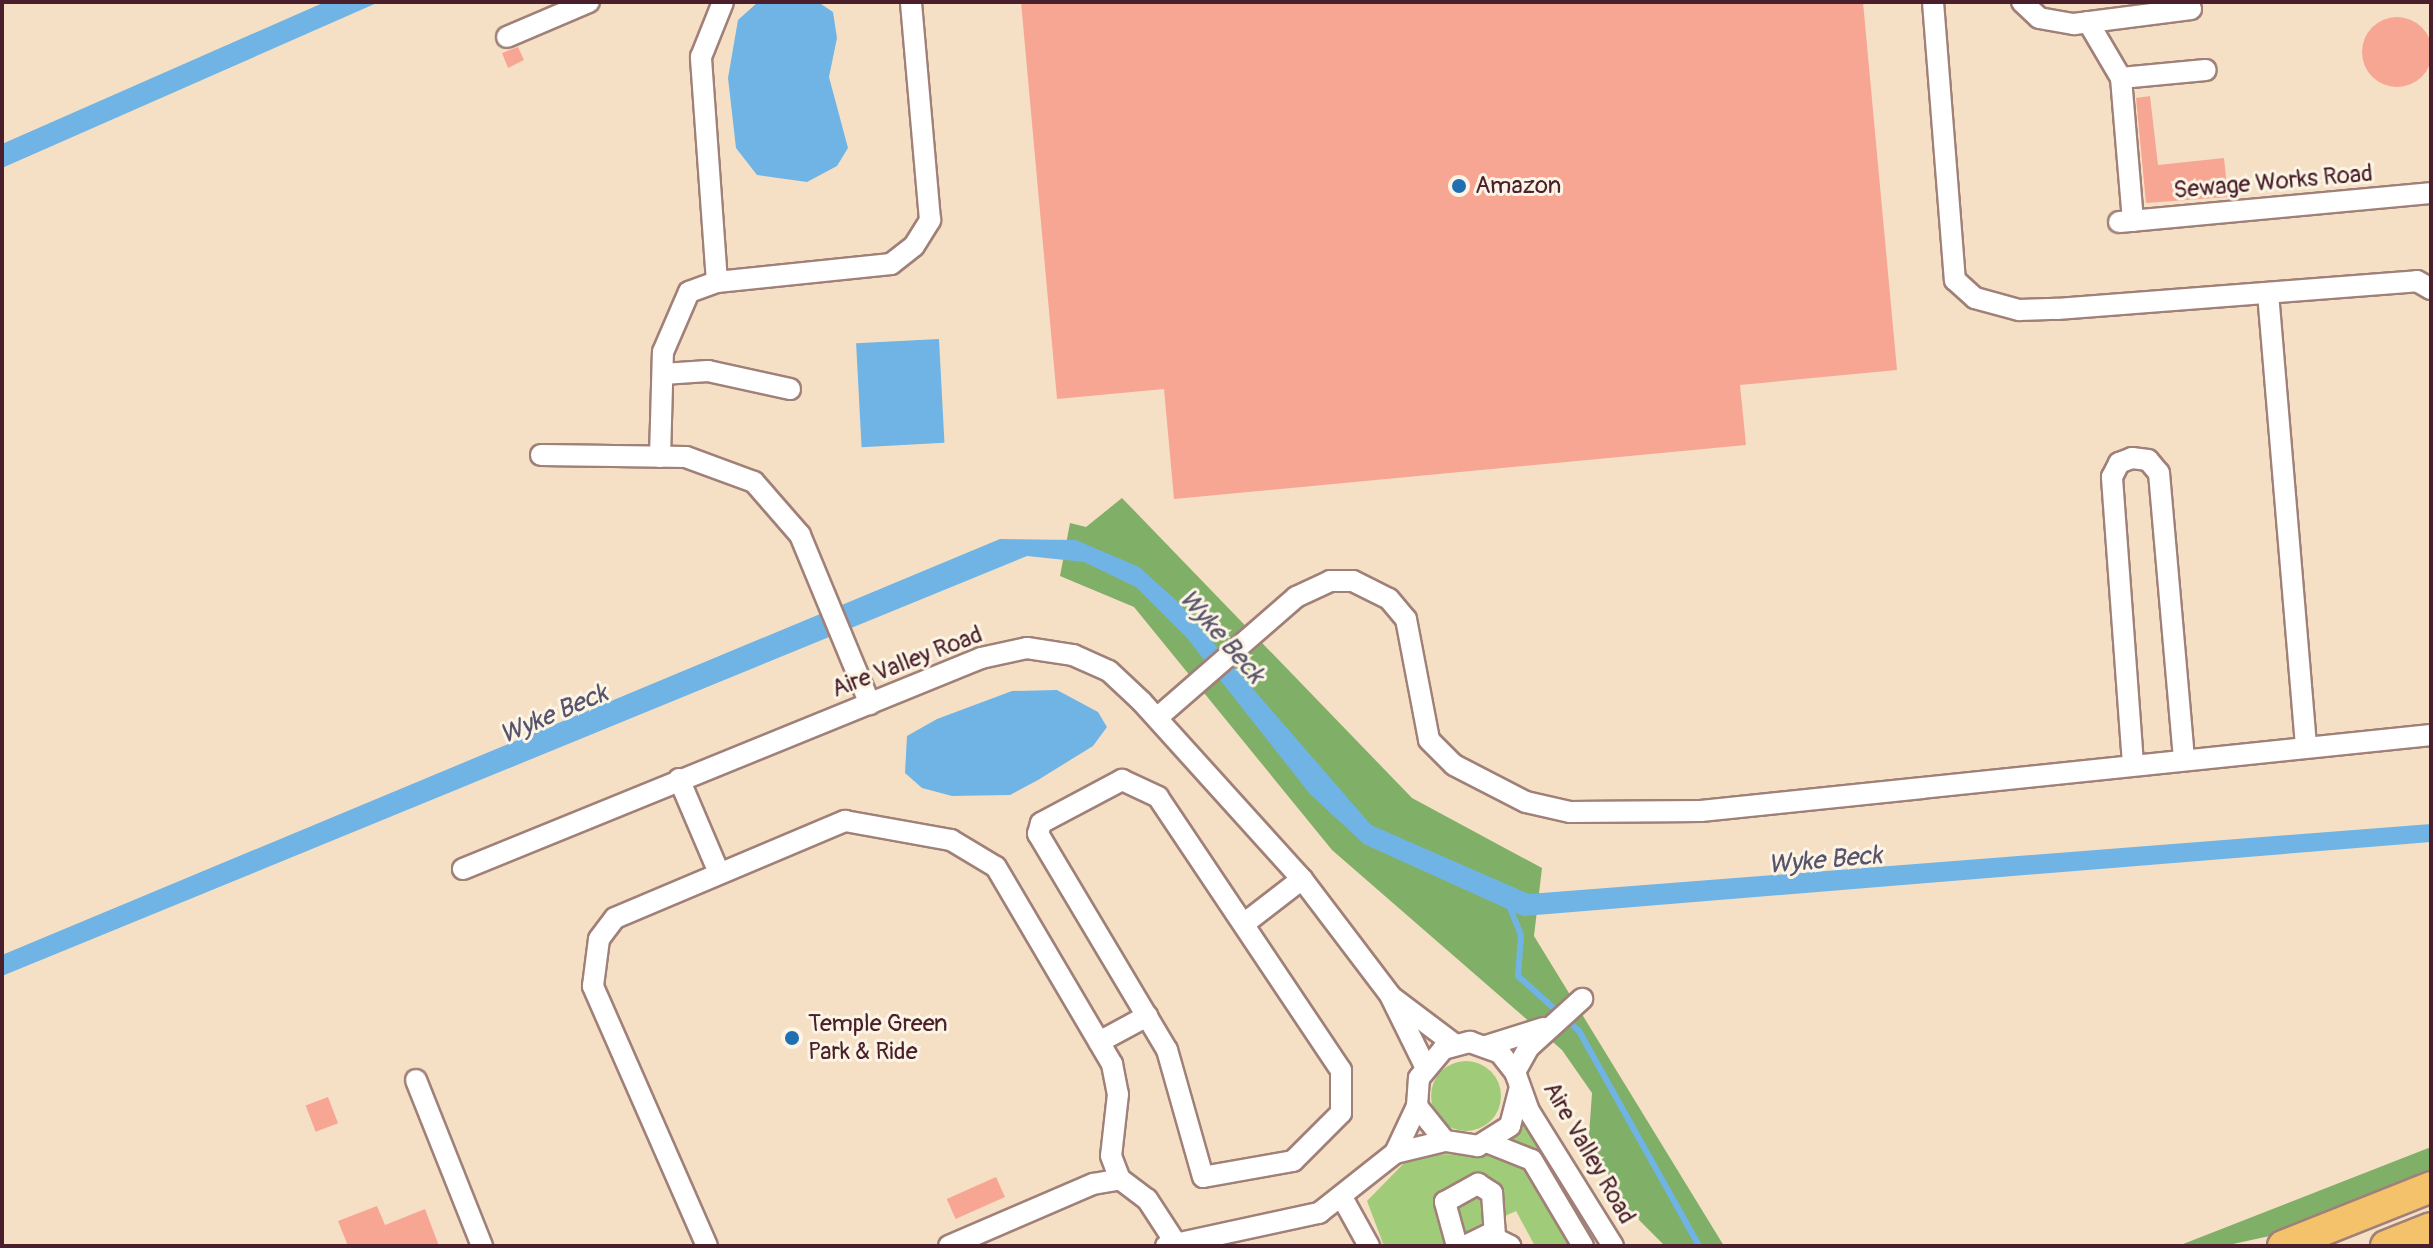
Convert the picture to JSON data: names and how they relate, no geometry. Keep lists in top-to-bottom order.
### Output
{
  "streets": {
    "street": ["Sewage Works Road", "Aire Valley Road"]
  },
  "water": ["Wyke Beck"],
  "places": ["Amazon", "Temple Green Park & Ride"]
}
